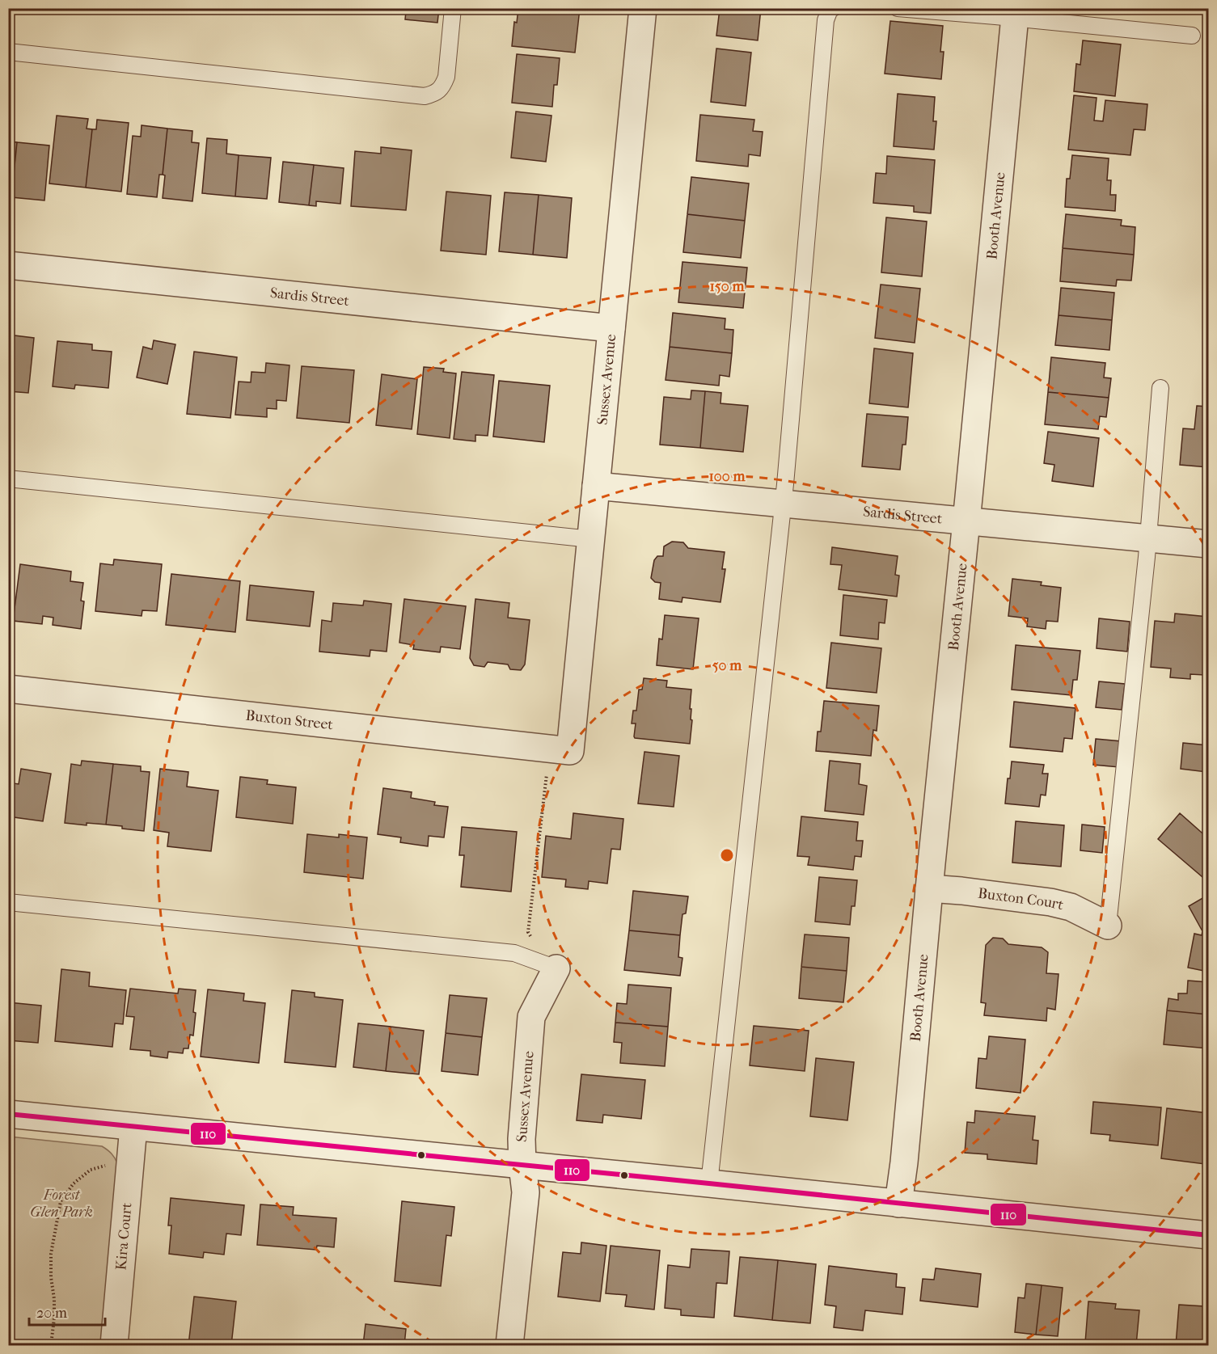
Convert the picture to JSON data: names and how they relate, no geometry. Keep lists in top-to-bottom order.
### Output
{
  "streets": {
    "street": [
      "Booth Avenue",
      "Sardis Street",
      "Sussex Avenue",
      "Buxton Street",
      "Buxton Court",
      "Kira Court"
    ]
  },
  "crossings": [
    ["Booth Avenue", "Sardis Street"],
    ["Booth Avenue", "Buxton Court"],
    ["Sardis Street", "Sussex Avenue"],
    ["Sussex Avenue", "Buxton Street"]
  ],
  "parks": ["Forest Glen Park"],
  "lines": ["transit line 110"],
  "scale_bar": "20 m",
  "rings": ["150 m", "100 m", "50 m"]
}
